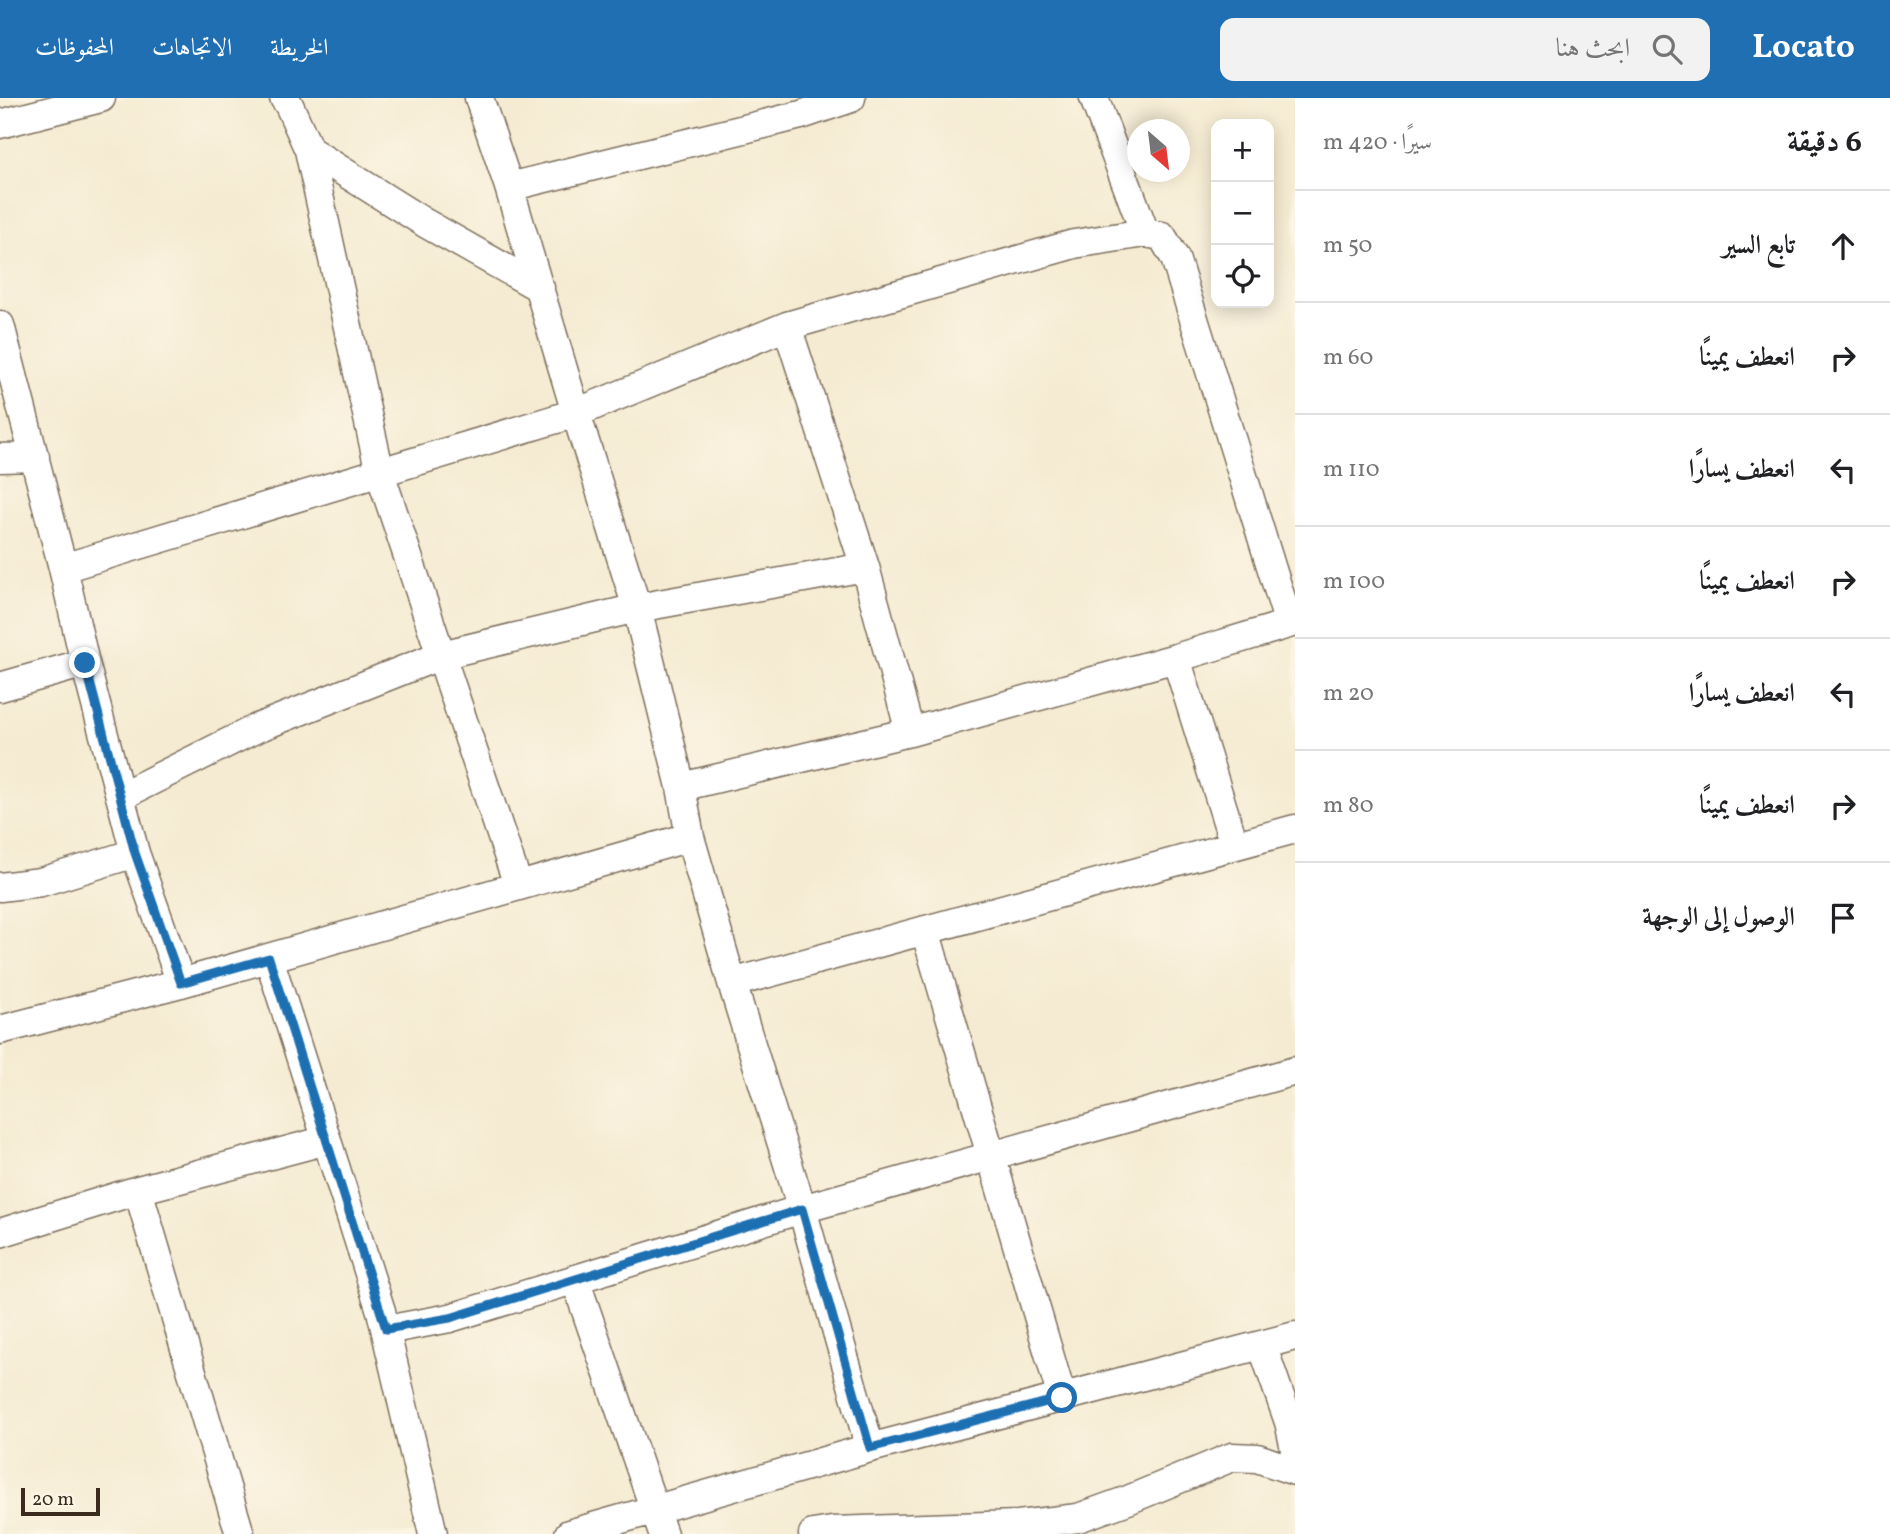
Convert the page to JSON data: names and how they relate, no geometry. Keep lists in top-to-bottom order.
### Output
{
  "scale_bar": "20 m",
  "north": "bottom right",
  "page": {
    "header": "Locato",
    "search": "ابحث هنا",
    "nav": ["الخريطة", "الاتجاهات", "المحفوظات"],
    "heading": ["6 دقيقة", "سيرًا · 420 m"],
    "map_buttons": ["+", "−"],
    "list": [
      ["تابع السير", "50 m"],
      ["انعطف يمينًا", "60 m"],
      ["انعطف يسارًا", "110 m"],
      ["انعطف يمينًا", "100 m"],
      ["انعطف يسارًا", "20 m"],
      ["انعطف يمينًا", "80 m"],
      "الوصول إلى الوجهة"
    ],
    "scale": "20 m"
  }
}
